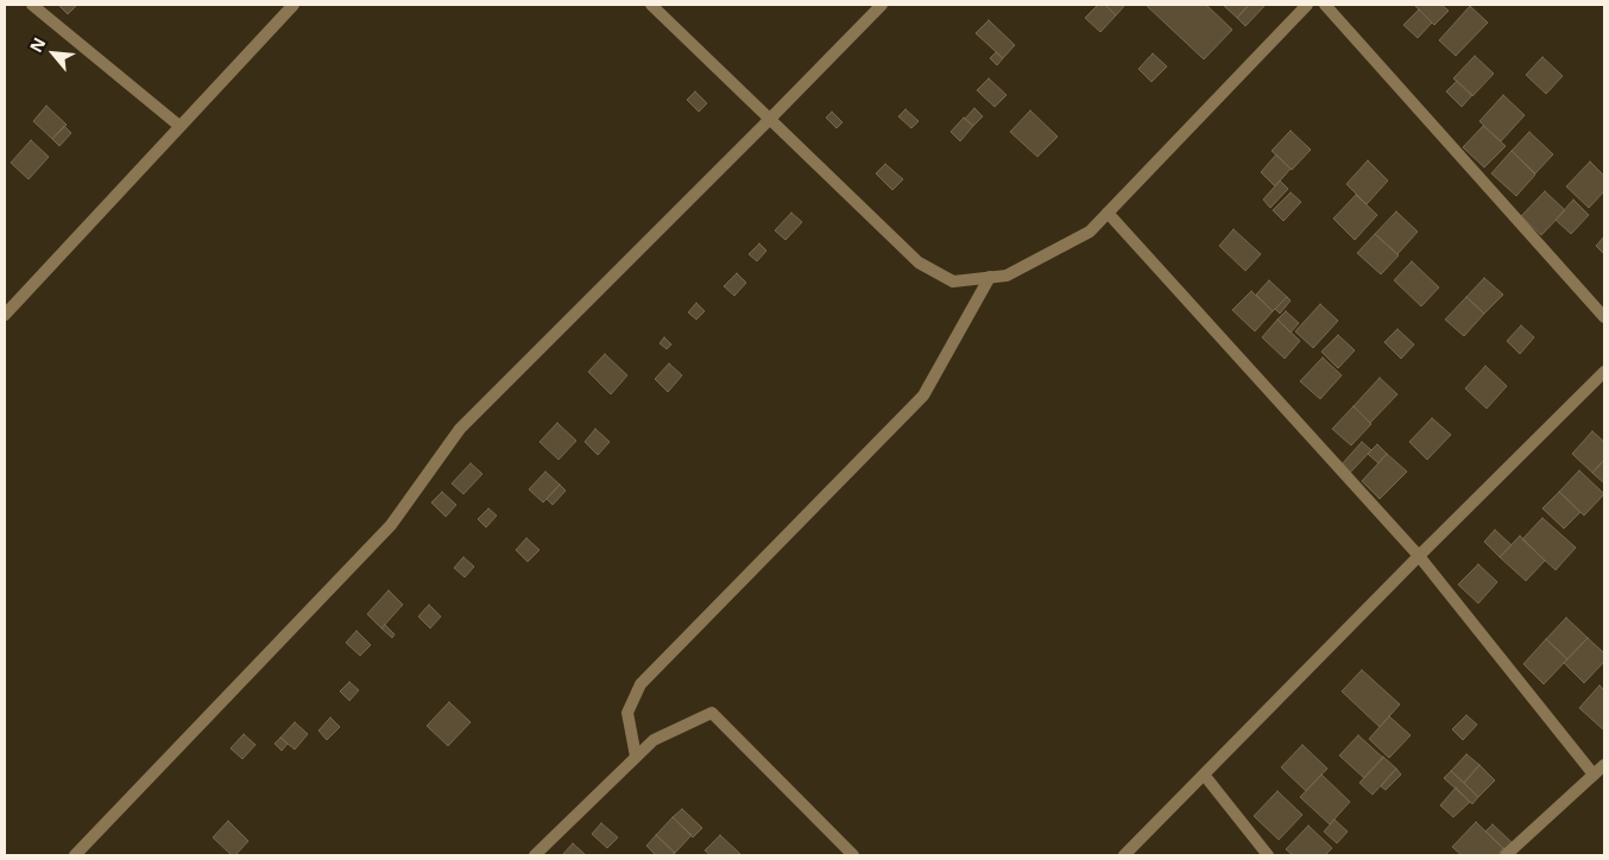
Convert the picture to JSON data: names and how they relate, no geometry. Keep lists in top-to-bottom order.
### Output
{
  "north": "top left"
}
